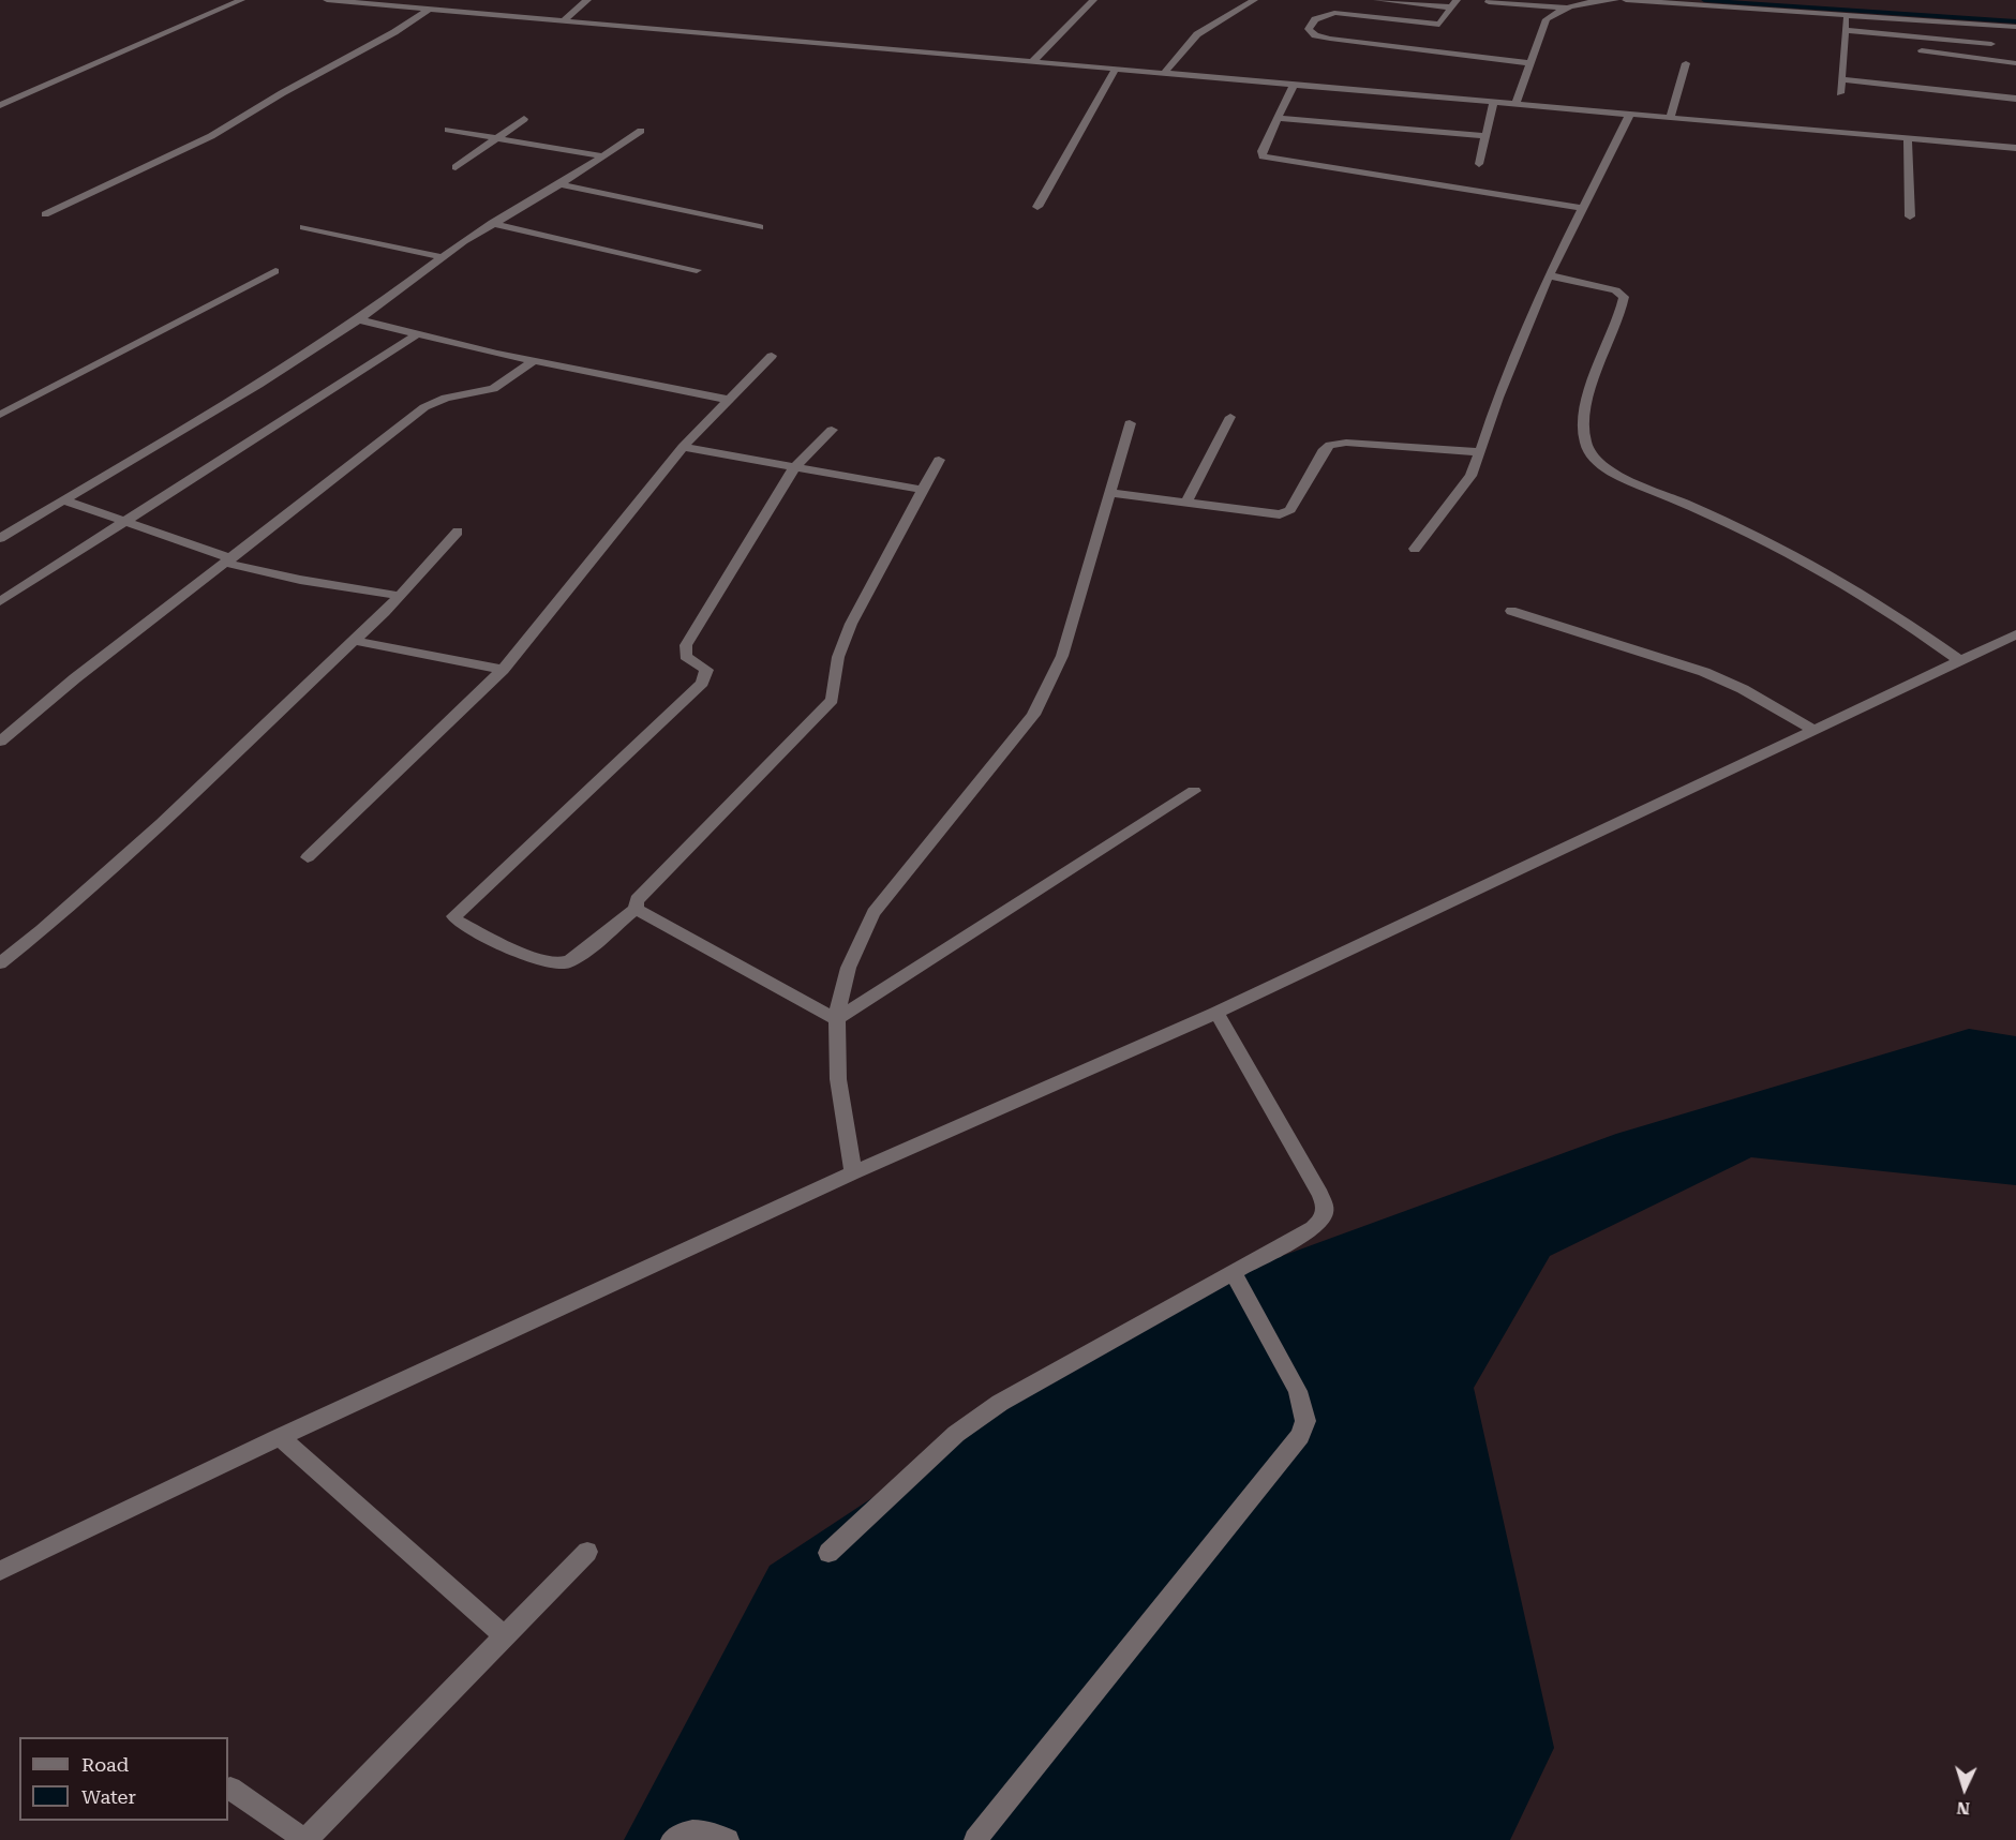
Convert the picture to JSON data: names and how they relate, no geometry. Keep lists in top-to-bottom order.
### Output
{
  "legend": ["Road", "Water"],
  "north": "bottom"
}
